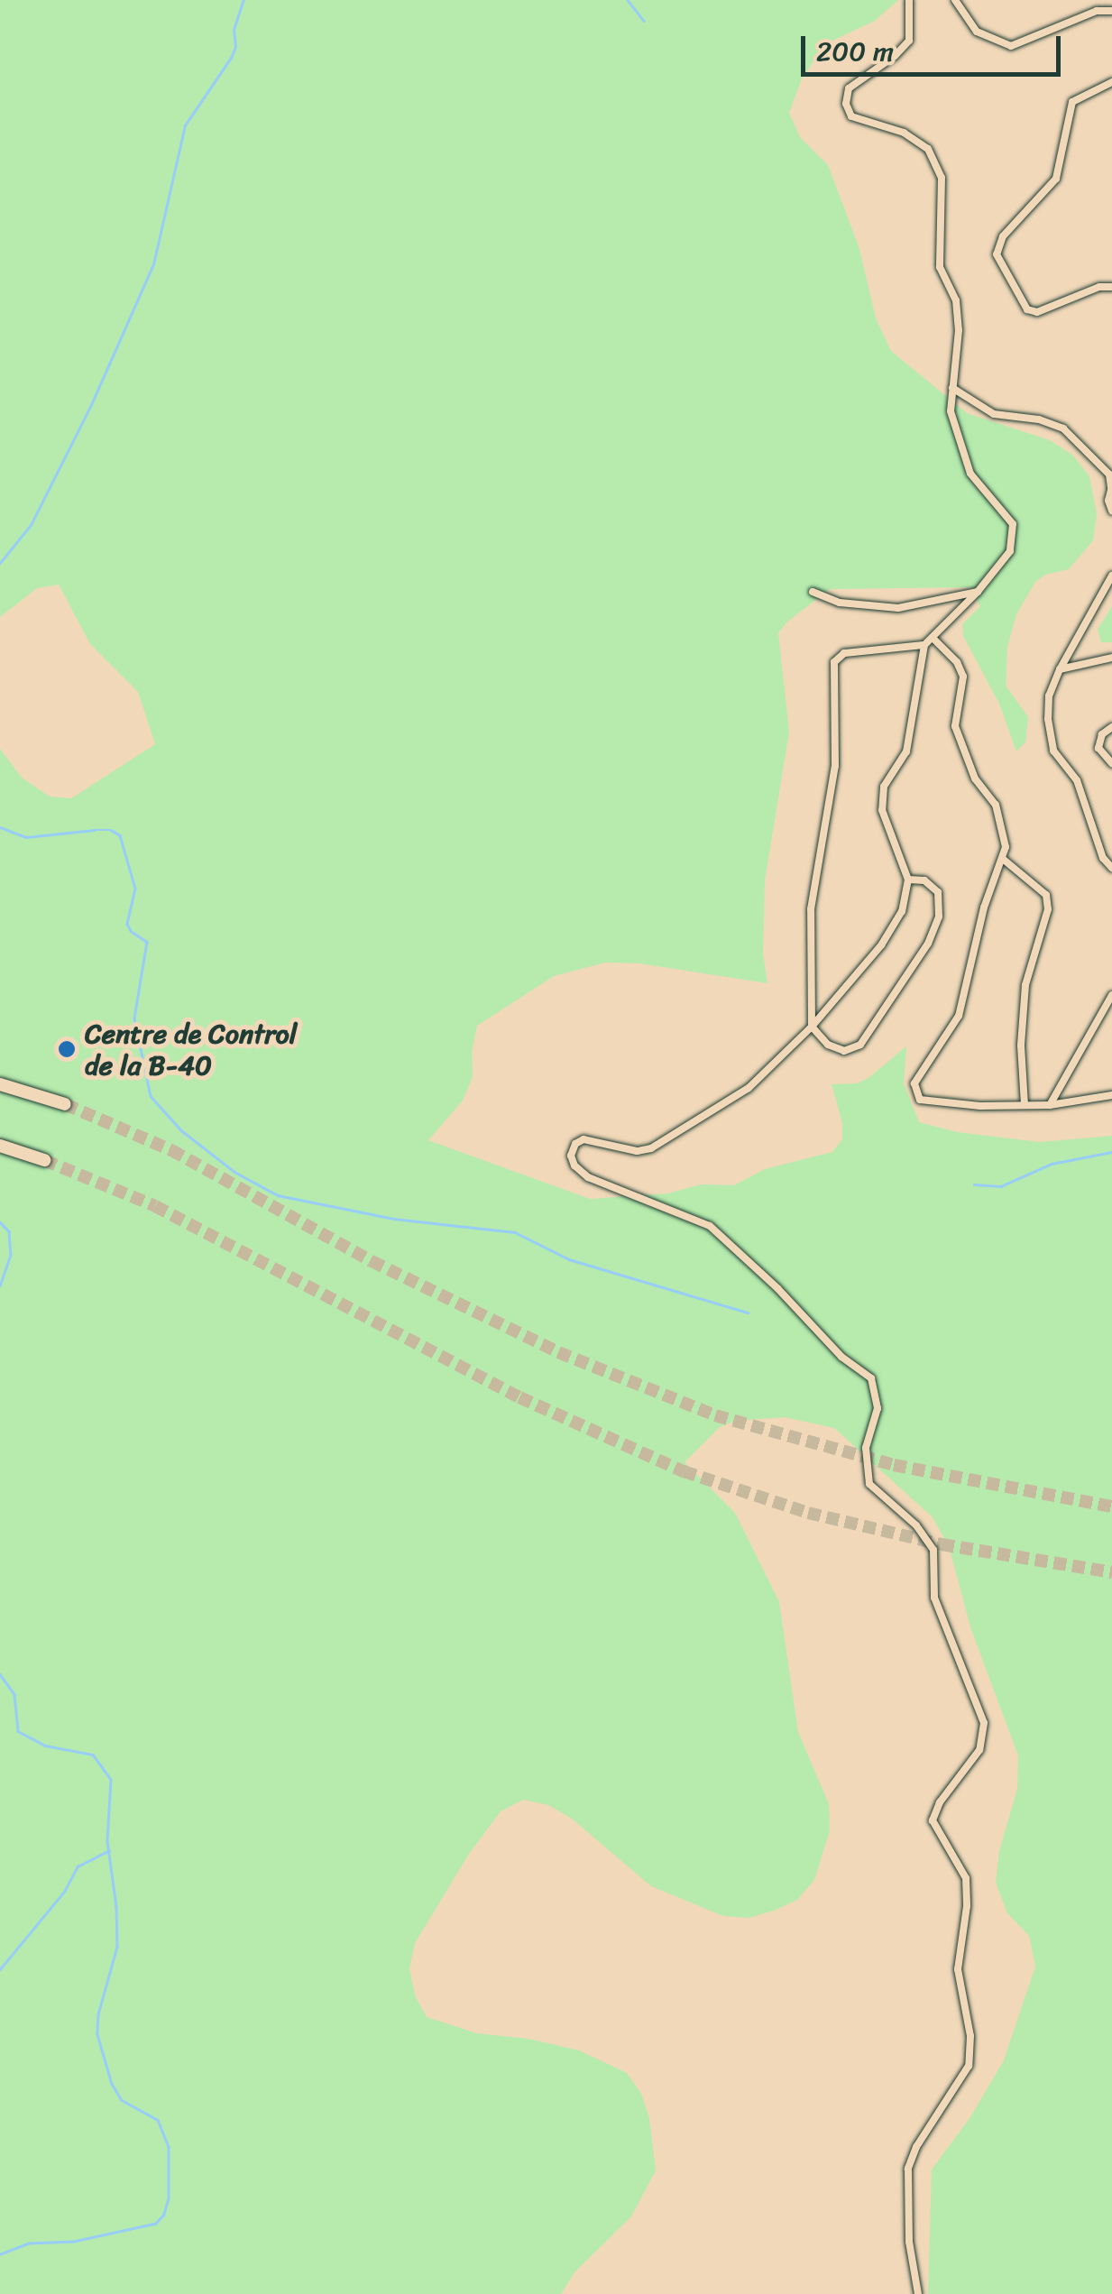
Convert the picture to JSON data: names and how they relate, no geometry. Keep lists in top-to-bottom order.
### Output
{
  "places": ["Centre de Control de la B-40"],
  "scale_bar": "200 m"
}
